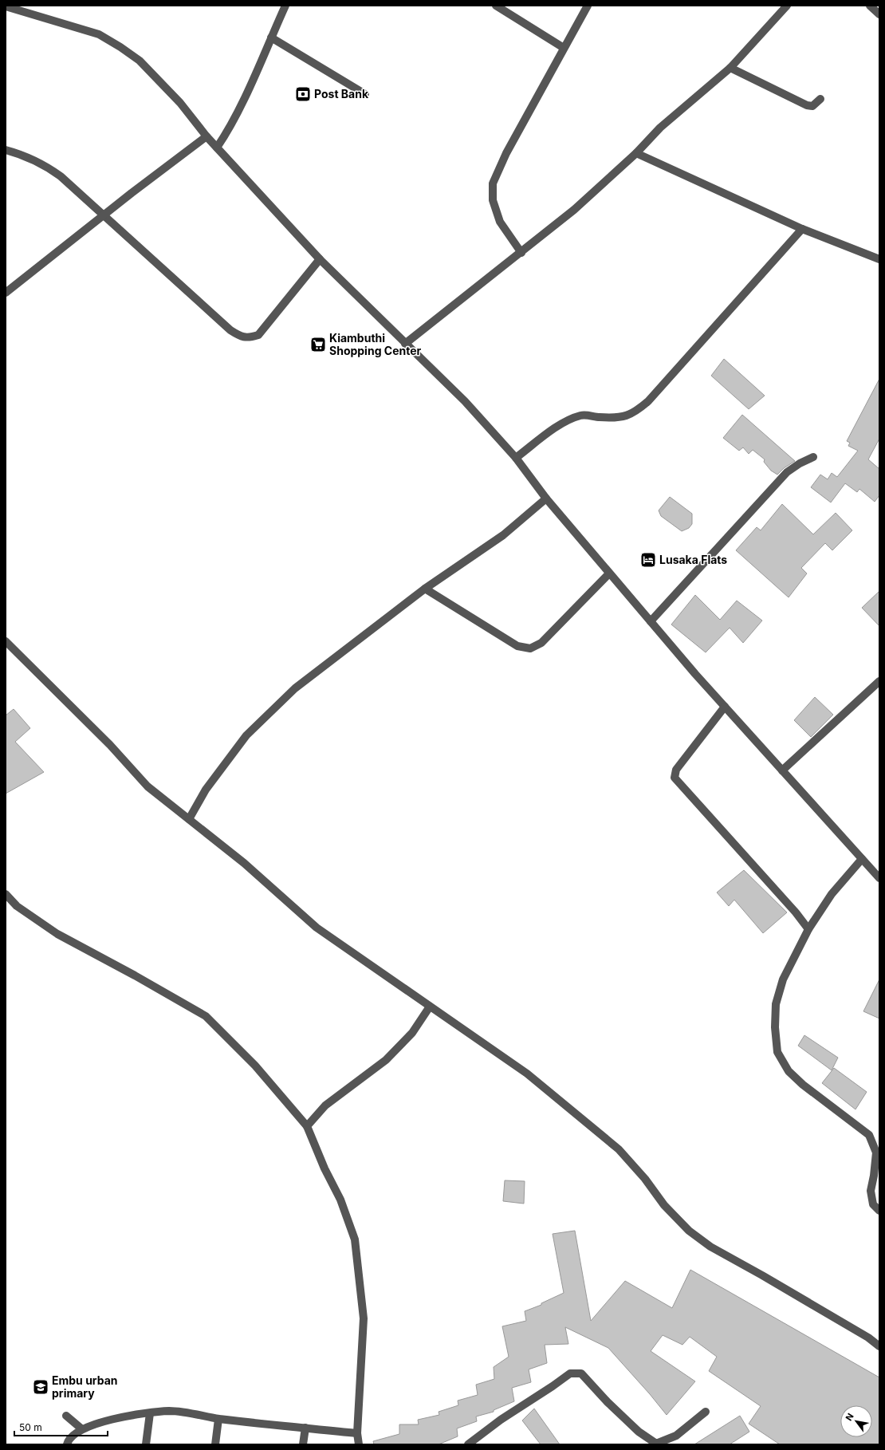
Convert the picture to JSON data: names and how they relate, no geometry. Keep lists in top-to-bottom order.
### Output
{
  "places": {
    "bank": ["Post Bank"],
    "supermarket": ["Kiambuthi Shopping Center"],
    "hotel": ["Lusaka Flats"],
    "school or university": ["Embu urban primary"]
  },
  "scale_bar": "50 m",
  "north": "top left"
}
